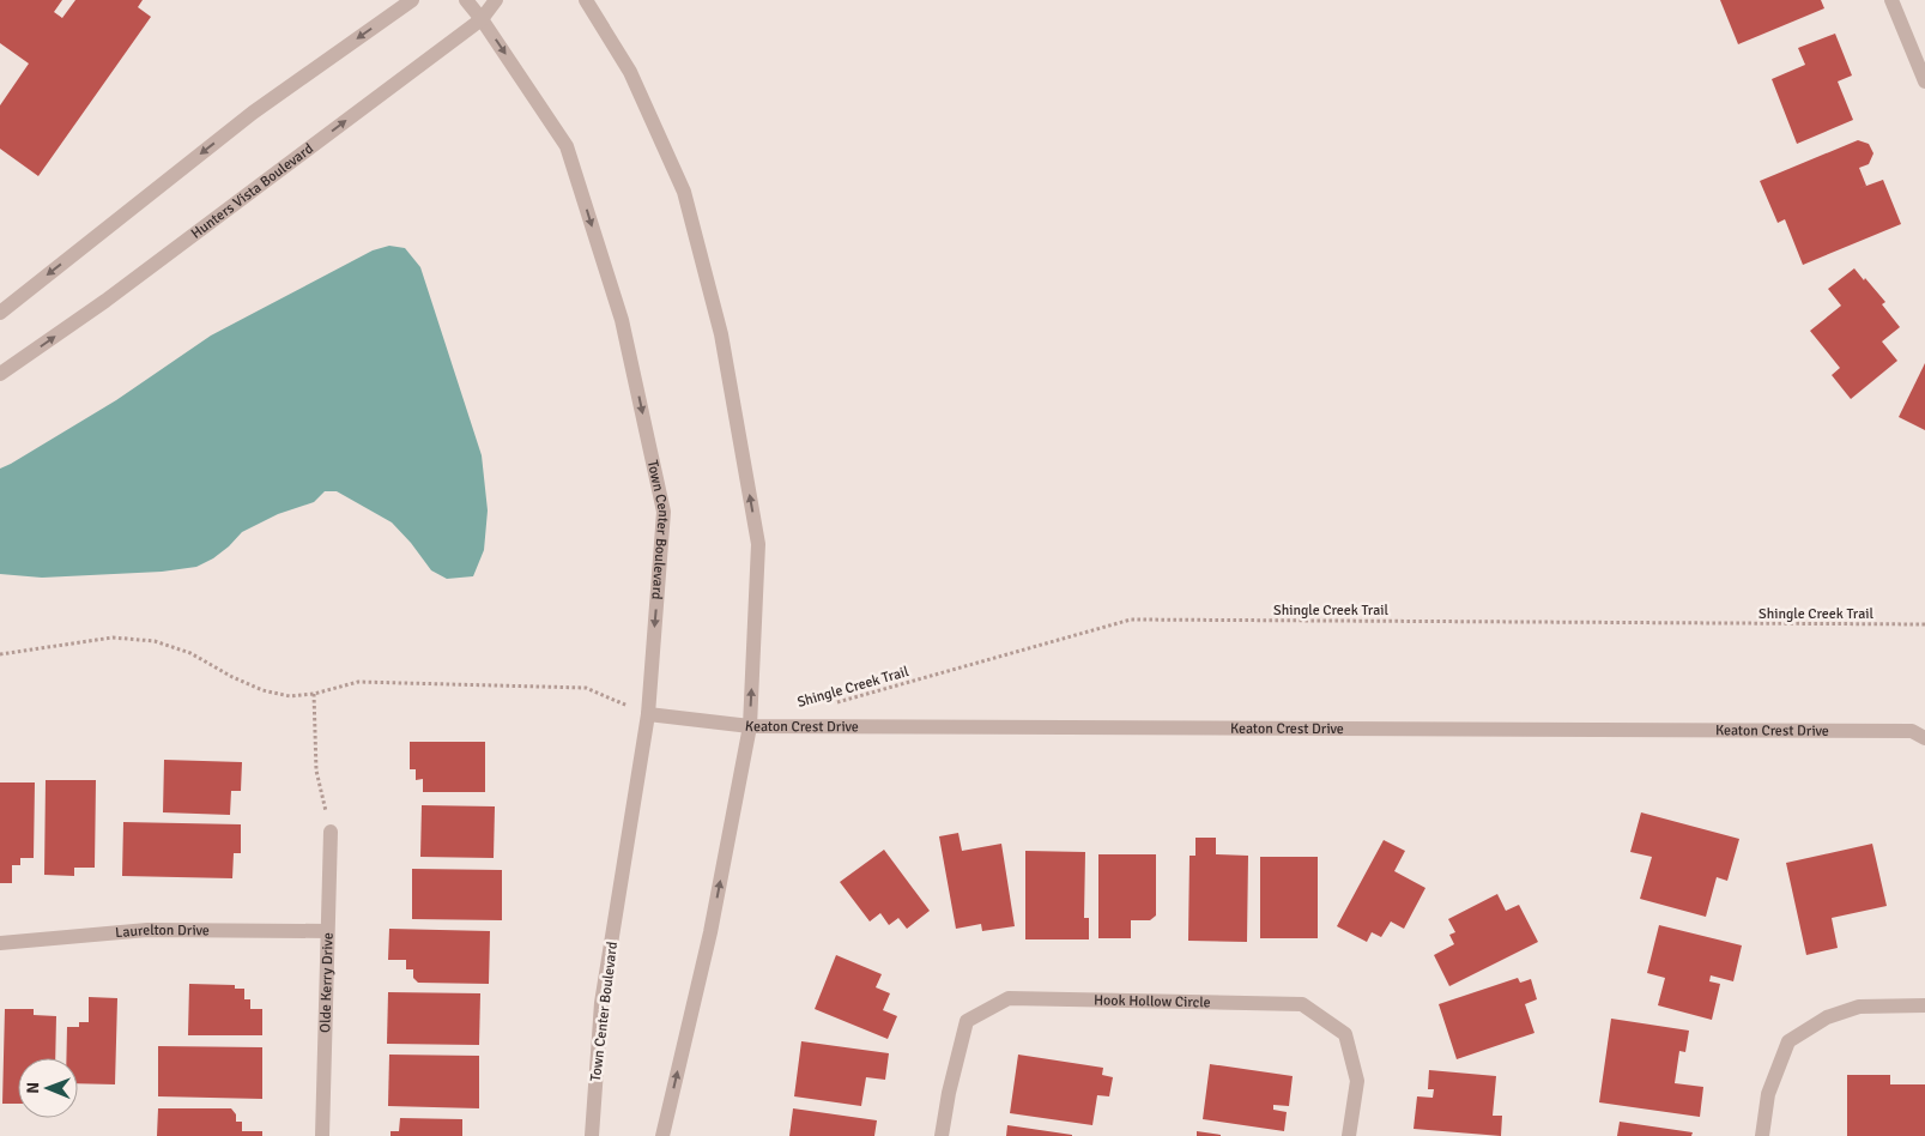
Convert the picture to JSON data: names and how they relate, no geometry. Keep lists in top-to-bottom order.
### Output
{
  "streets": {
    "street": [
      "Hunters Vista Boulevard",
      "Town Center Boulevard",
      "Keaton Crest Drive",
      "Laurelton Drive",
      "Olde Kerry Drive",
      "Hook Hollow Circle"
    ],
    "path": ["Shingle Creek Trail"]
  },
  "crossings": [
    ["Hunters Vista Boulevard", "Town Center Boulevard"],
    ["Town Center Boulevard", "Keaton Crest Drive"],
    ["Laurelton Drive", "Olde Kerry Drive"]
  ],
  "north": "left"
}
